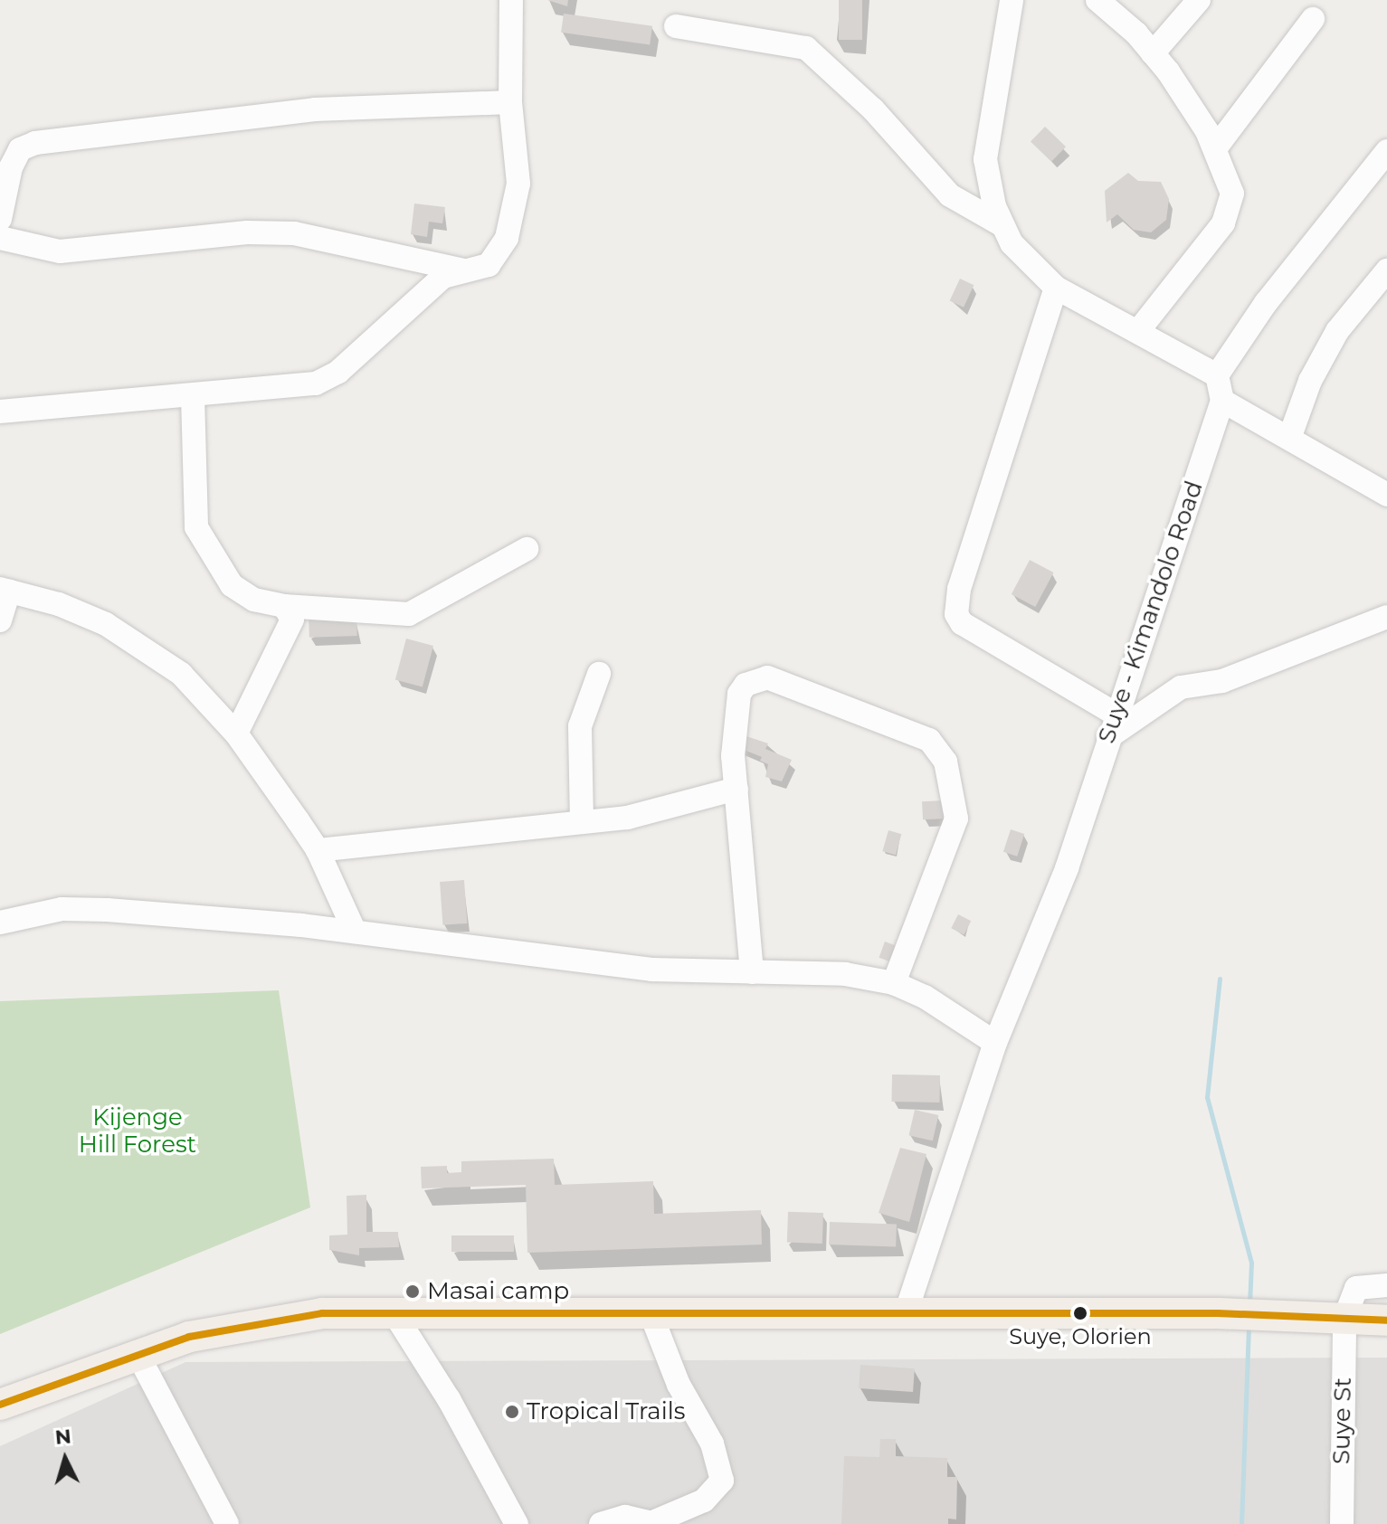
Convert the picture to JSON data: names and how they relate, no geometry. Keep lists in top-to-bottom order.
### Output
{
  "streets": {
    "street": ["Suye - Kimandolo Road", "Suye St"]
  },
  "parks": ["Kijenge Hill Forest"],
  "places": ["Masai camp", "Suye, Olorien", "Tropical Trails"],
  "north": "top"
}
